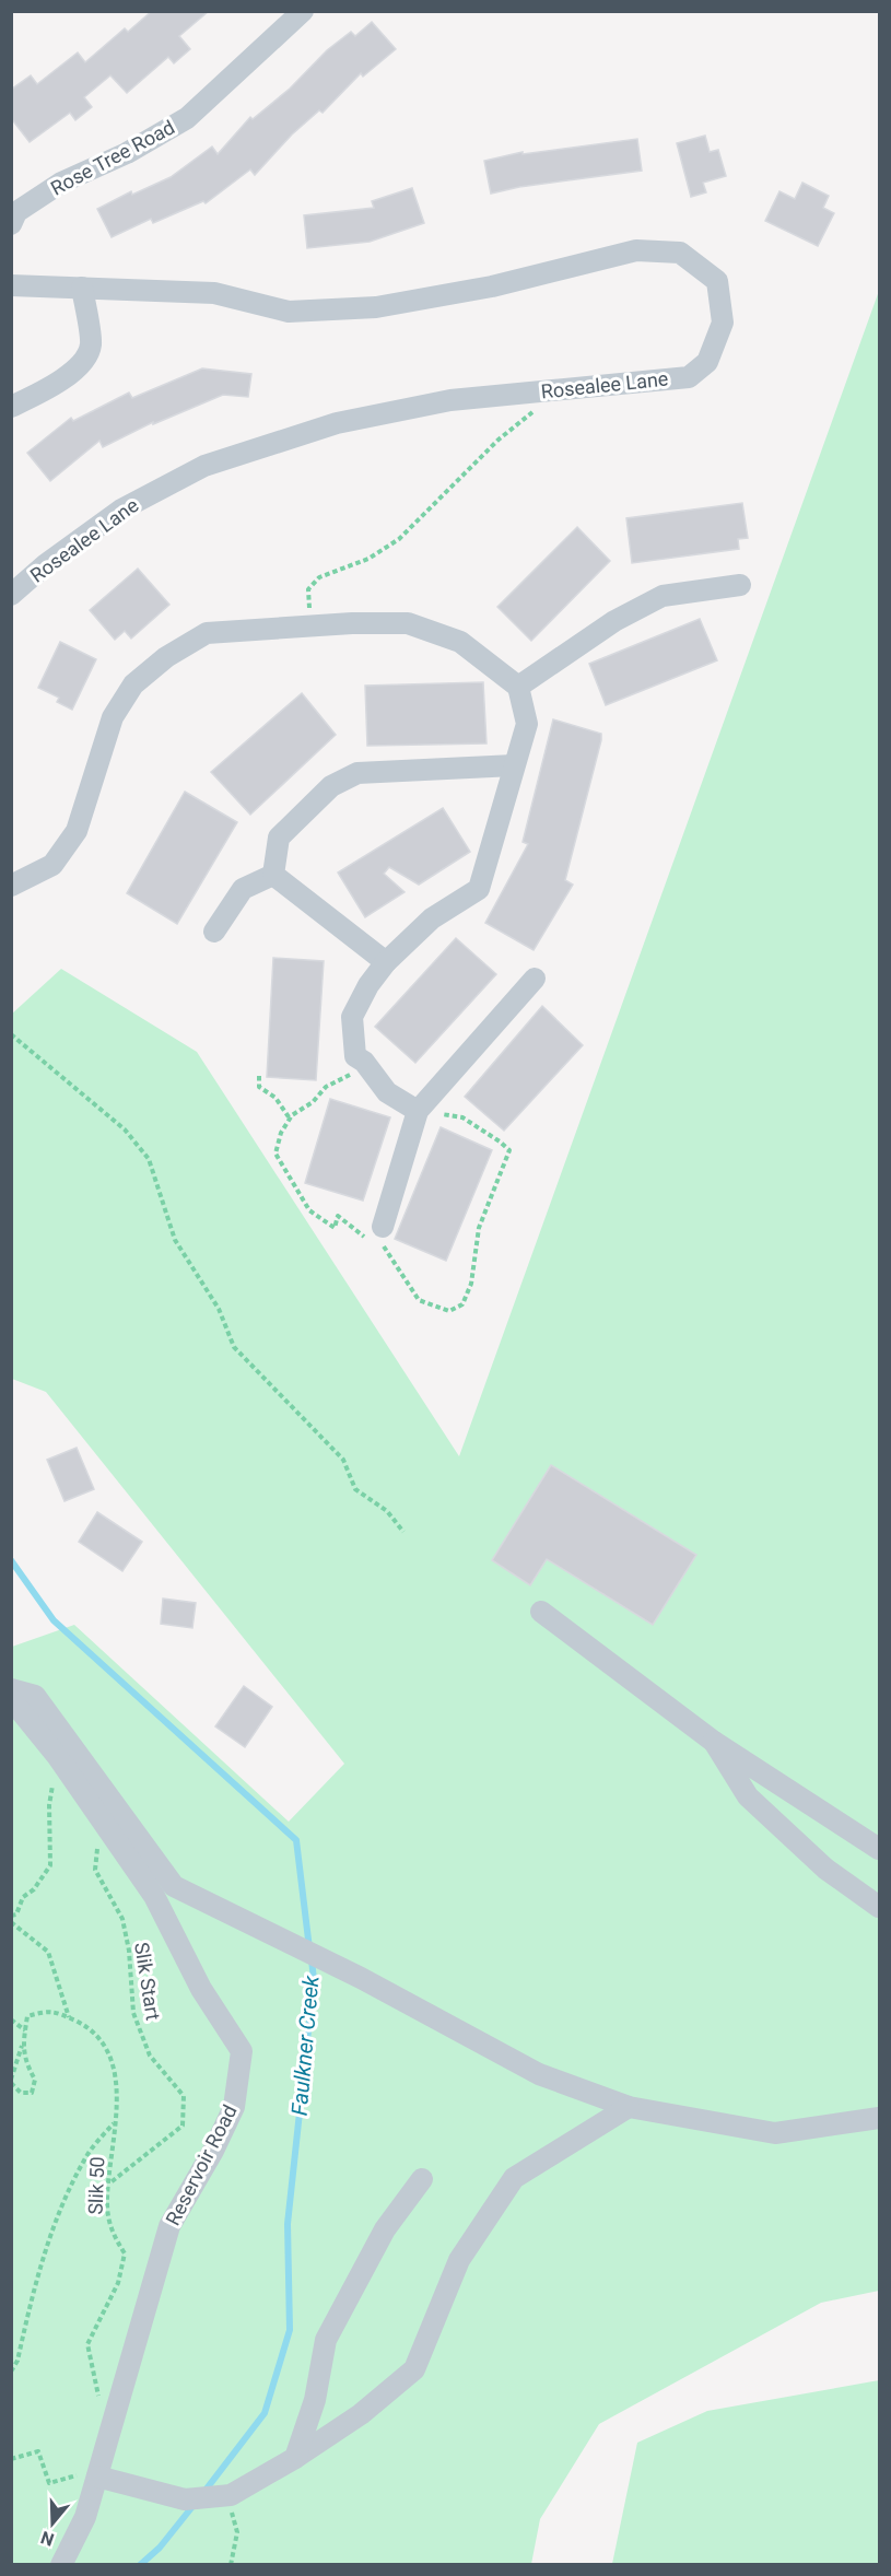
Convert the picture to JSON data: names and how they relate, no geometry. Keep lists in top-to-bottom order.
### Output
{
  "streets": {
    "street": ["Rose Tree Road", "Rosealee Lane", "Reservoir Road"],
    "path": ["Slik Start", "Slik 50"]
  },
  "crossings": [
    ["Slik Start", "Reservoir Road"],
    ["Slik Start", "Slik 50"]
  ],
  "water": ["Faulkner Creek"],
  "north": "bottom"
}
